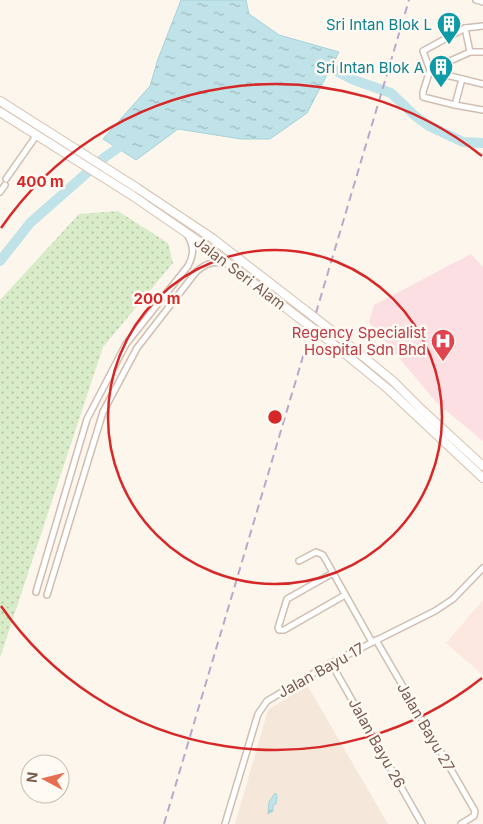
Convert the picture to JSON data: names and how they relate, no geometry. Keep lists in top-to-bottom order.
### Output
{
  "streets": {
    "main road": ["Jalan Seri Alam"],
    "street": ["Jalan Bayu 17", "Jalan Bayu 27", "Jalan Bayu 26"]
  },
  "crossings": [
    ["Jalan Bayu 17", "Jalan Bayu 27"],
    ["Jalan Bayu 17", "Jalan Bayu 26"]
  ],
  "places": {
    "building": ["Sri Intan Blok L", "Sri Intan Blok A"],
    "hospital": ["Regency Specialist Hospital Sdn Bhd"]
  },
  "north": "left",
  "rings": ["400 m", "200 m"]
}
